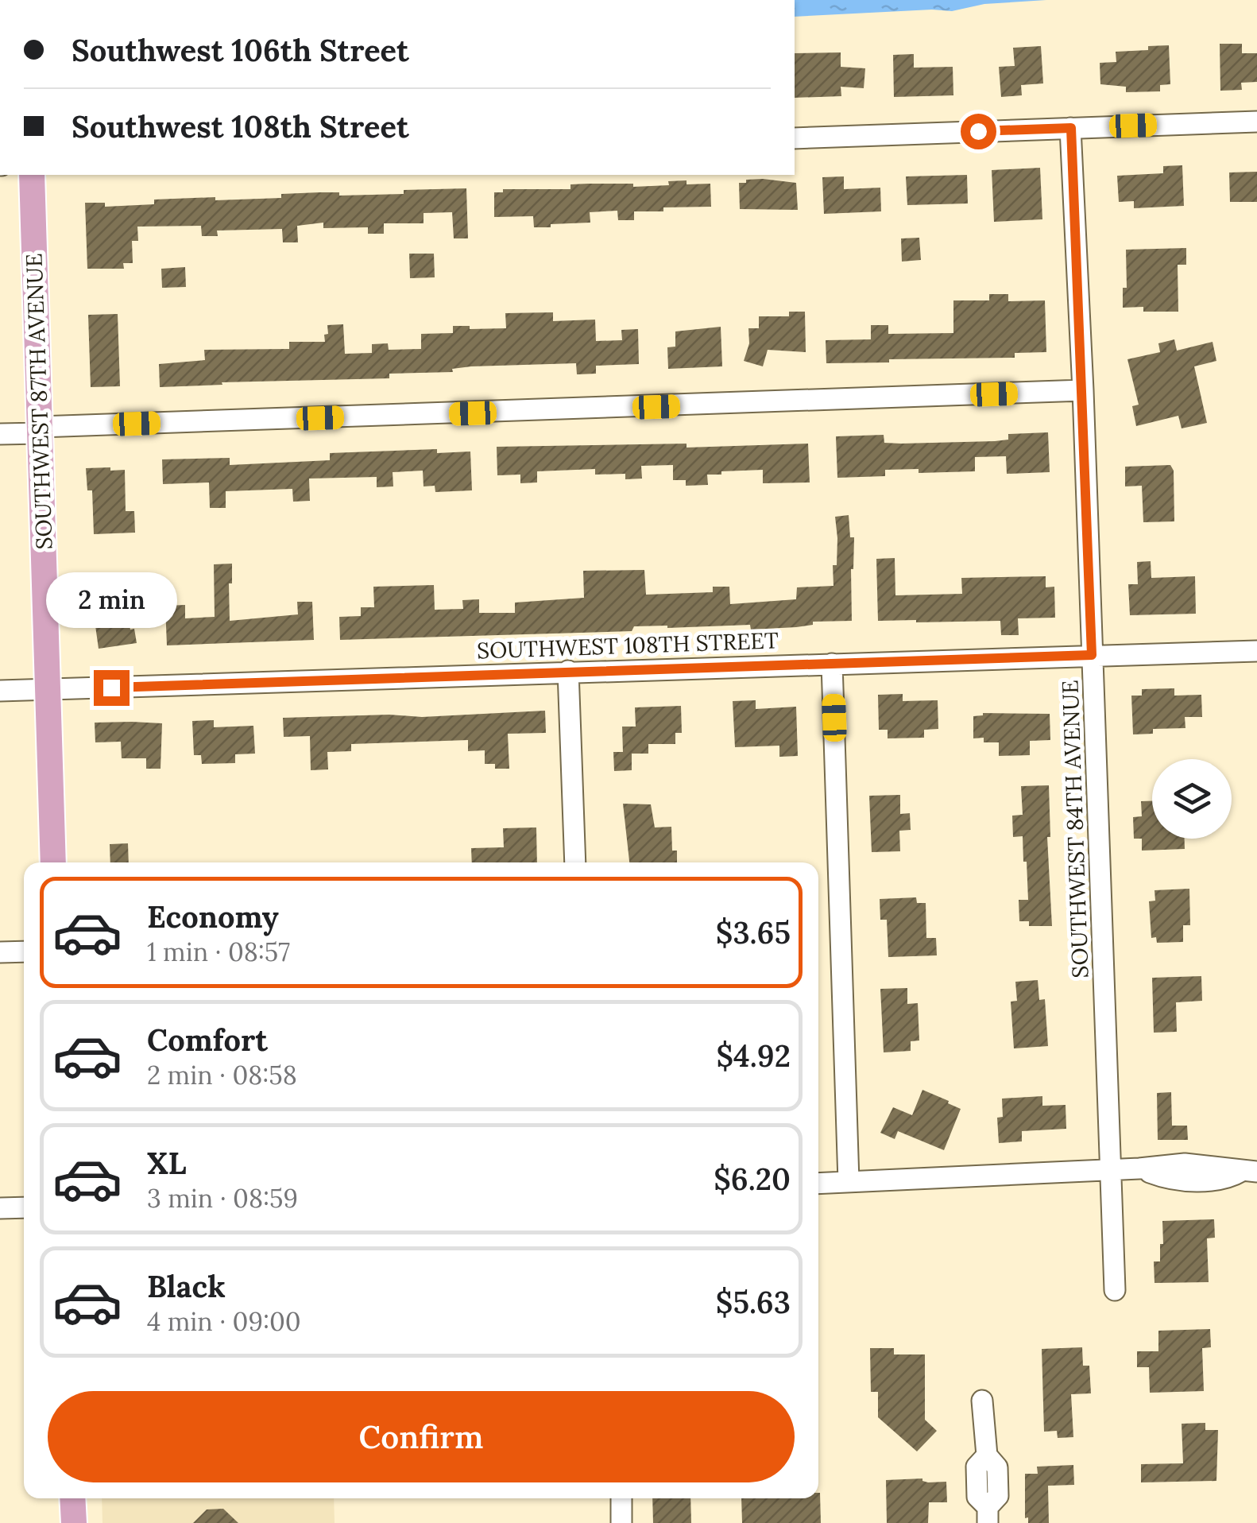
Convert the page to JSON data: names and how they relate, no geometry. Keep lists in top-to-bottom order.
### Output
{
  "streets": {
    "main road": ["SOUTHWEST 87TH AVENUE"],
    "street": ["SOUTHWEST 108TH STREET", "SOUTHWEST 84TH AVENUE"]
  },
  "crossings": [
    ["SOUTHWEST 87TH AVENUE", "SOUTHWEST 108TH STREET"],
    ["SOUTHWEST 108TH STREET", "SOUTHWEST 84TH AVENUE"]
  ],
  "page": {
    "banner": ["Southwest 106th Street", "Southwest 108th Street"],
    "bubble": "2 min",
    "list": [
      {
        "name": "Economy",
        "note": "1 min · 08:57",
        "value": "$3.65"
      },
      {
        "name": "Comfort",
        "note": "2 min · 08:58",
        "value": "$4.92"
      },
      {
        "name": "XL",
        "note": "3 min · 08:59",
        "value": "$6.20"
      },
      {
        "name": "Black",
        "note": "4 min · 09:00",
        "value": "$5.63"
      }
    ],
    "buttons": "Confirm"
  }
}
